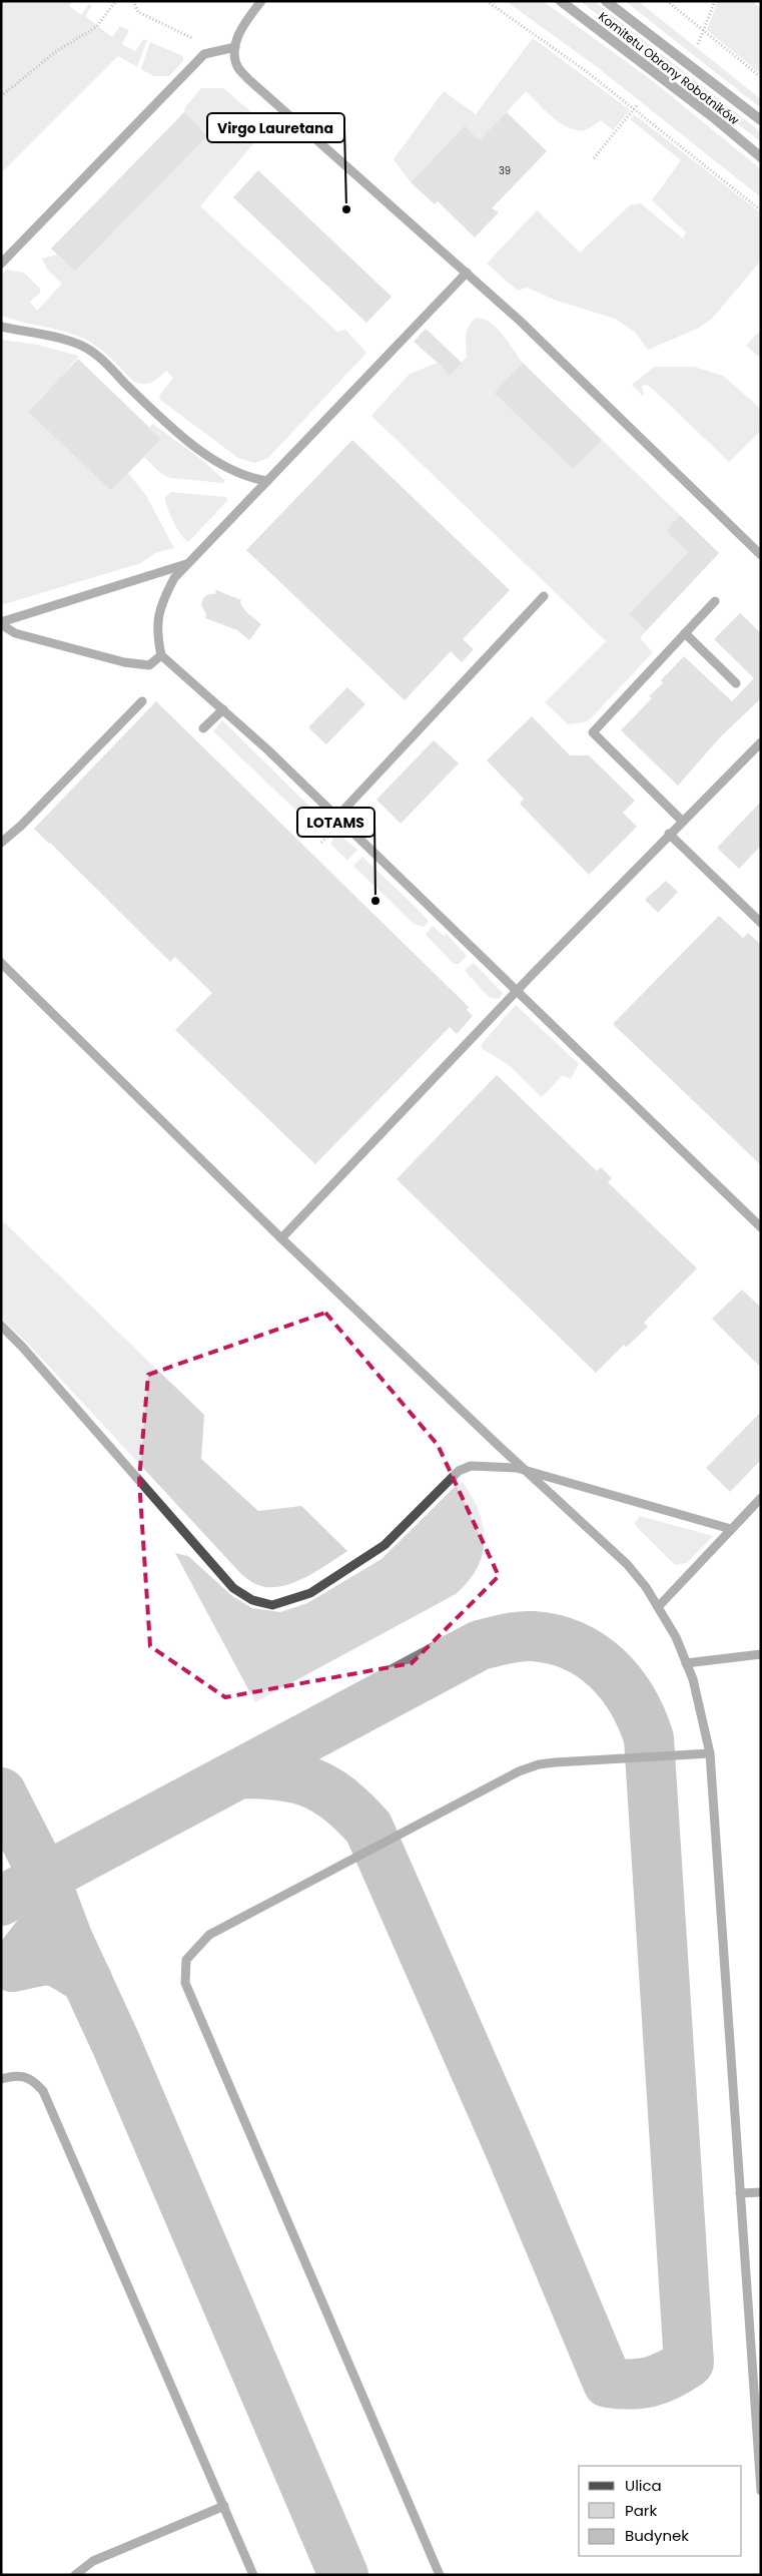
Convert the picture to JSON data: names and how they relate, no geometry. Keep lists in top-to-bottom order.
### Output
{
  "streets": {
    "street": ["Komitetu Obrony Robotników"]
  },
  "places": ["Virgo Lauretana", "LOTAMS"],
  "house_numbers": ["39"],
  "legend": ["Ulica", "Park", "Budynek"]
}
